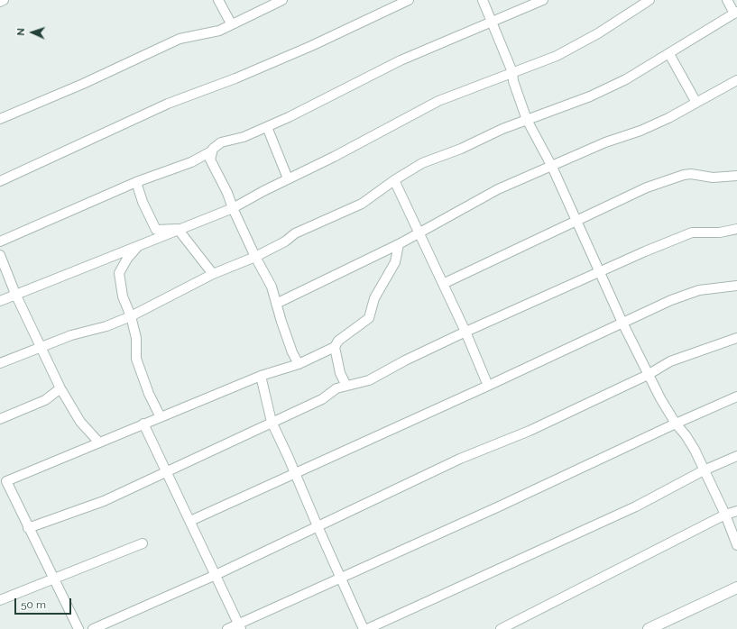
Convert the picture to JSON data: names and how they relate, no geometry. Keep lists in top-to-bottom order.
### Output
{
  "scale_bar": "50 m",
  "north": "left"
}
